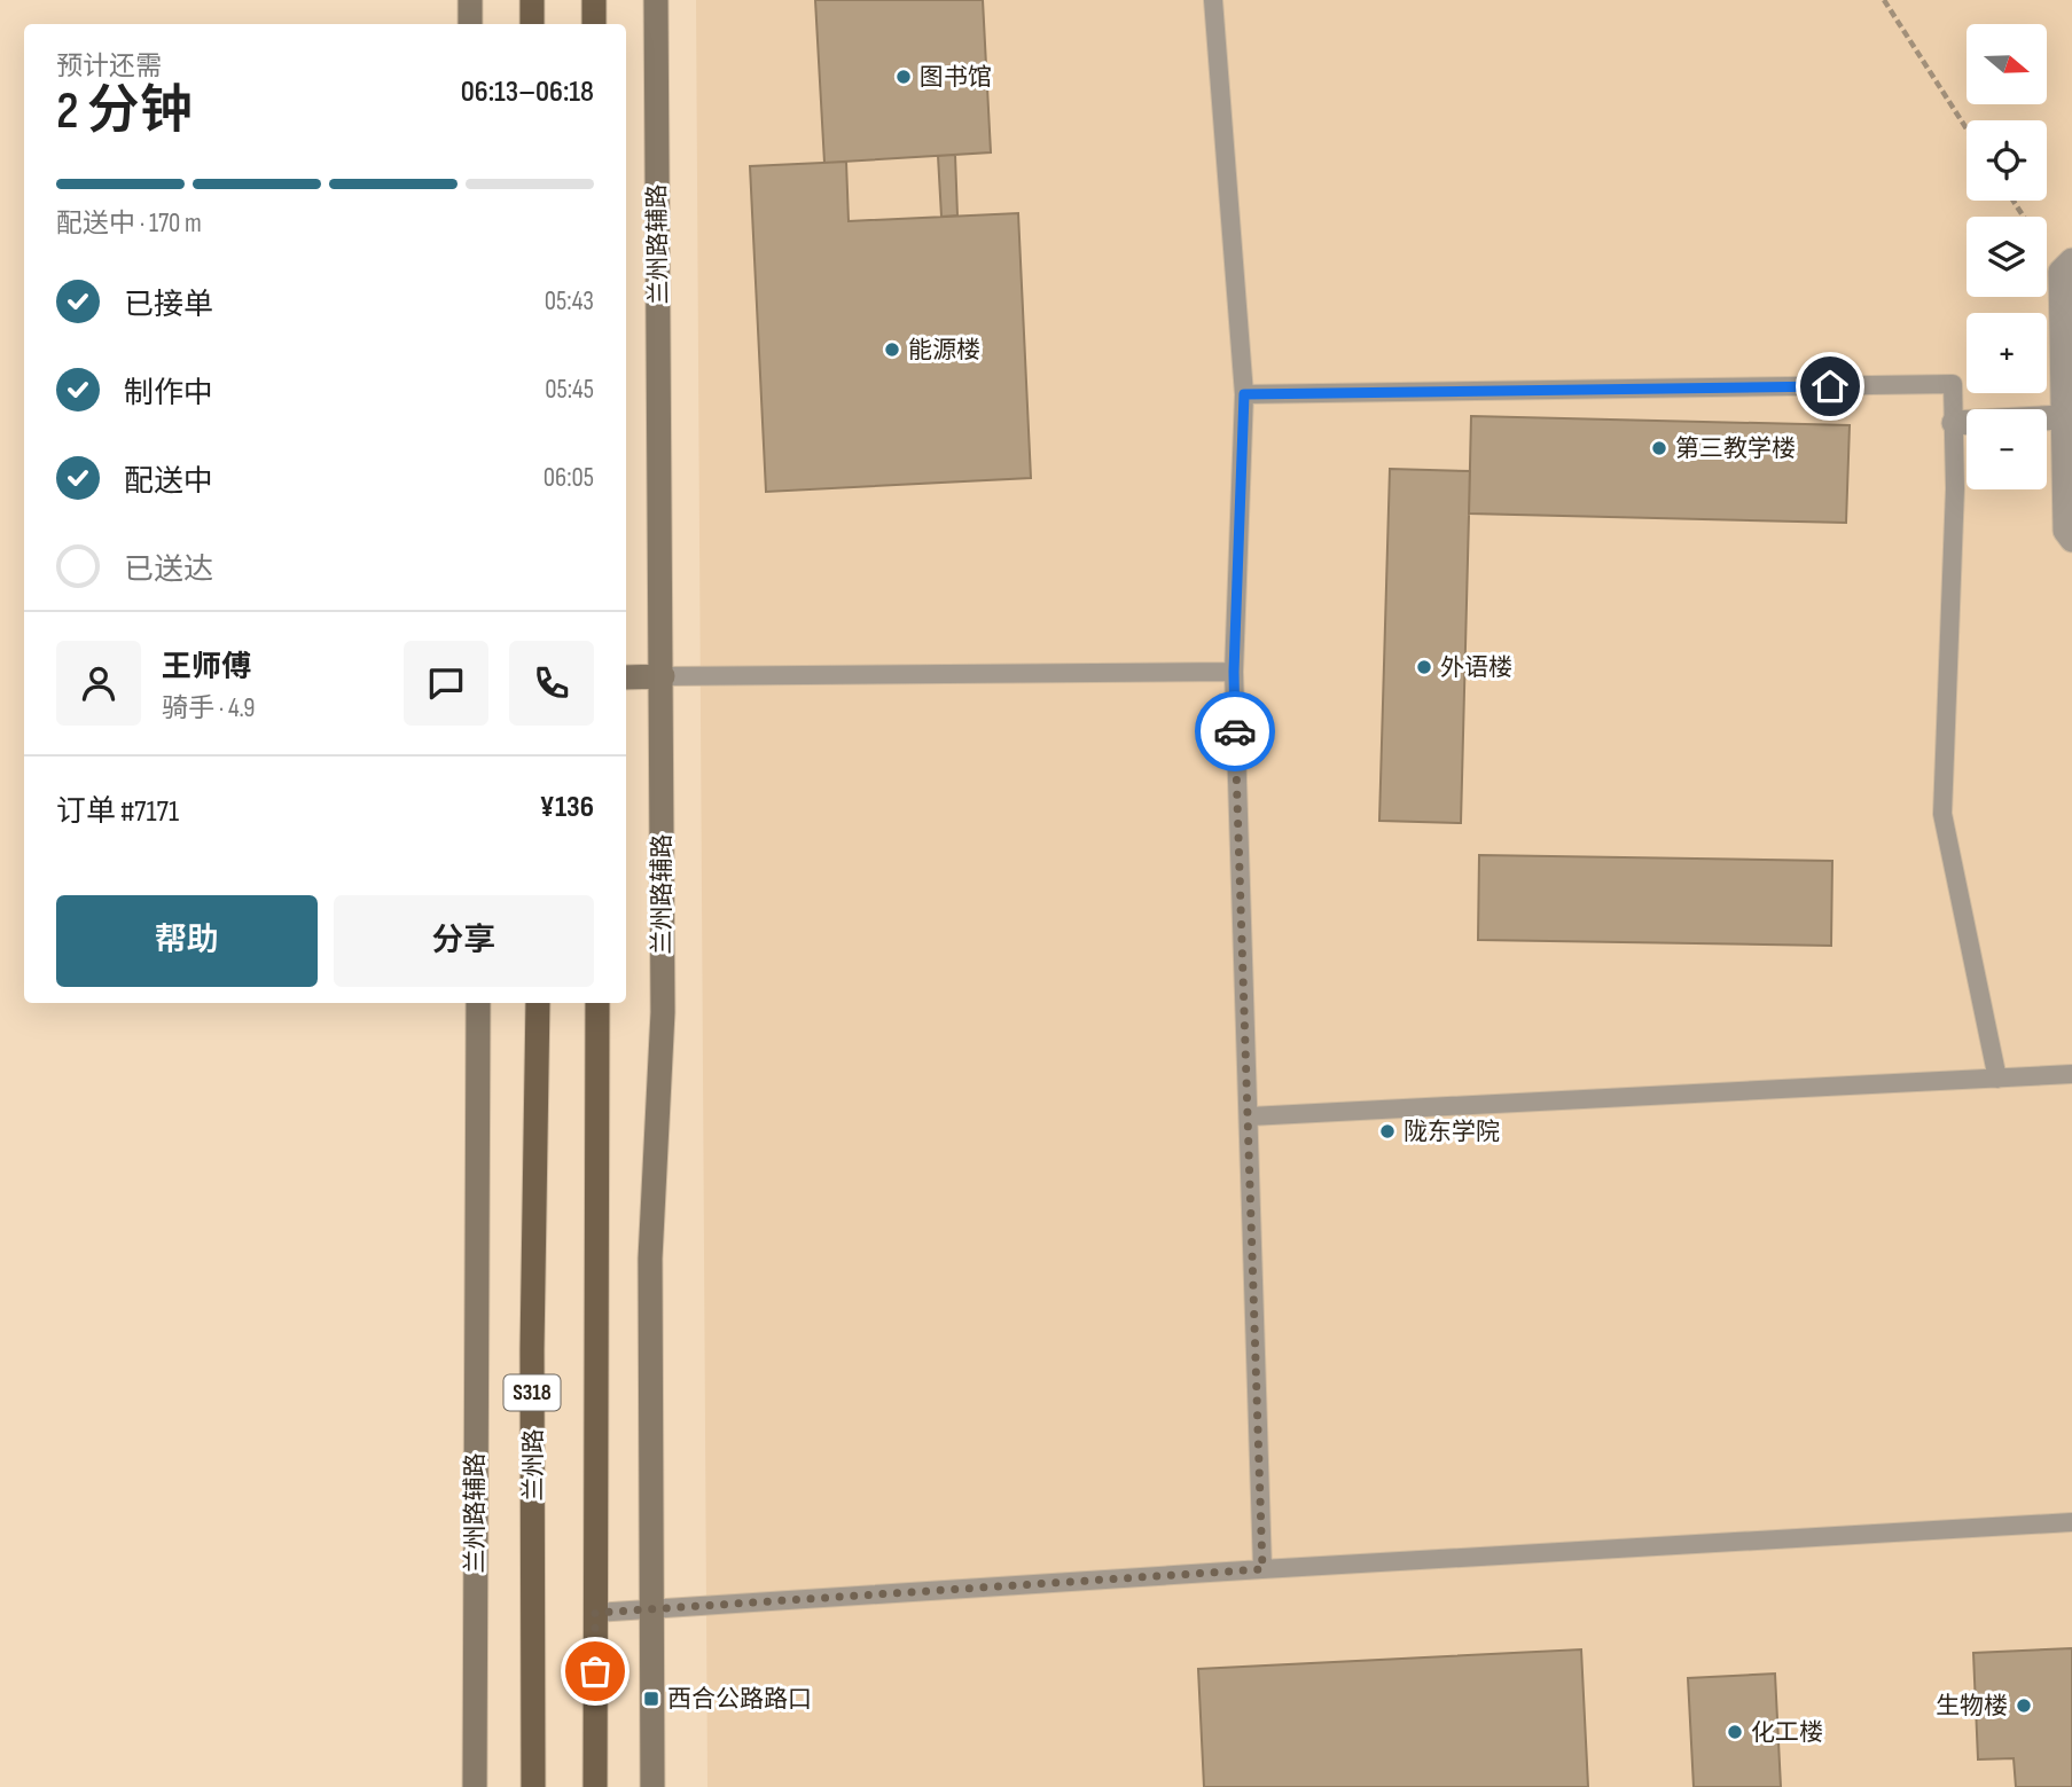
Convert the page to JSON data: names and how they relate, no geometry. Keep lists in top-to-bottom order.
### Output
{
  "streets": {
    "main road": ["S318", "兰州路"],
    "street": ["兰州路辅路"]
  },
  "places": {
    "other": [
      "图书馆",
      "能源楼",
      "第三教学楼",
      "外语楼",
      "陇东学院",
      "生物楼",
      "化工楼"
    ],
    "transit": ["西合公路路口"]
  },
  "north": "right",
  "page": {
    "map_buttons": ["+", "−"],
    "heading": ["2 分钟", "预计还需", "06:13–06:18"],
    "panel": [
      "王师傅",
      "骑手 · 4.9",
      "订单 #7171",
      "¥136"
    ],
    "bar": "配送中 · 170 m",
    "list": [
      ["已接单", "05:43"],
      ["制作中", "05:45"],
      ["配送中", "06:05"],
      "已送达"
    ],
    "buttons": ["帮助", "分享"]
  }
}
